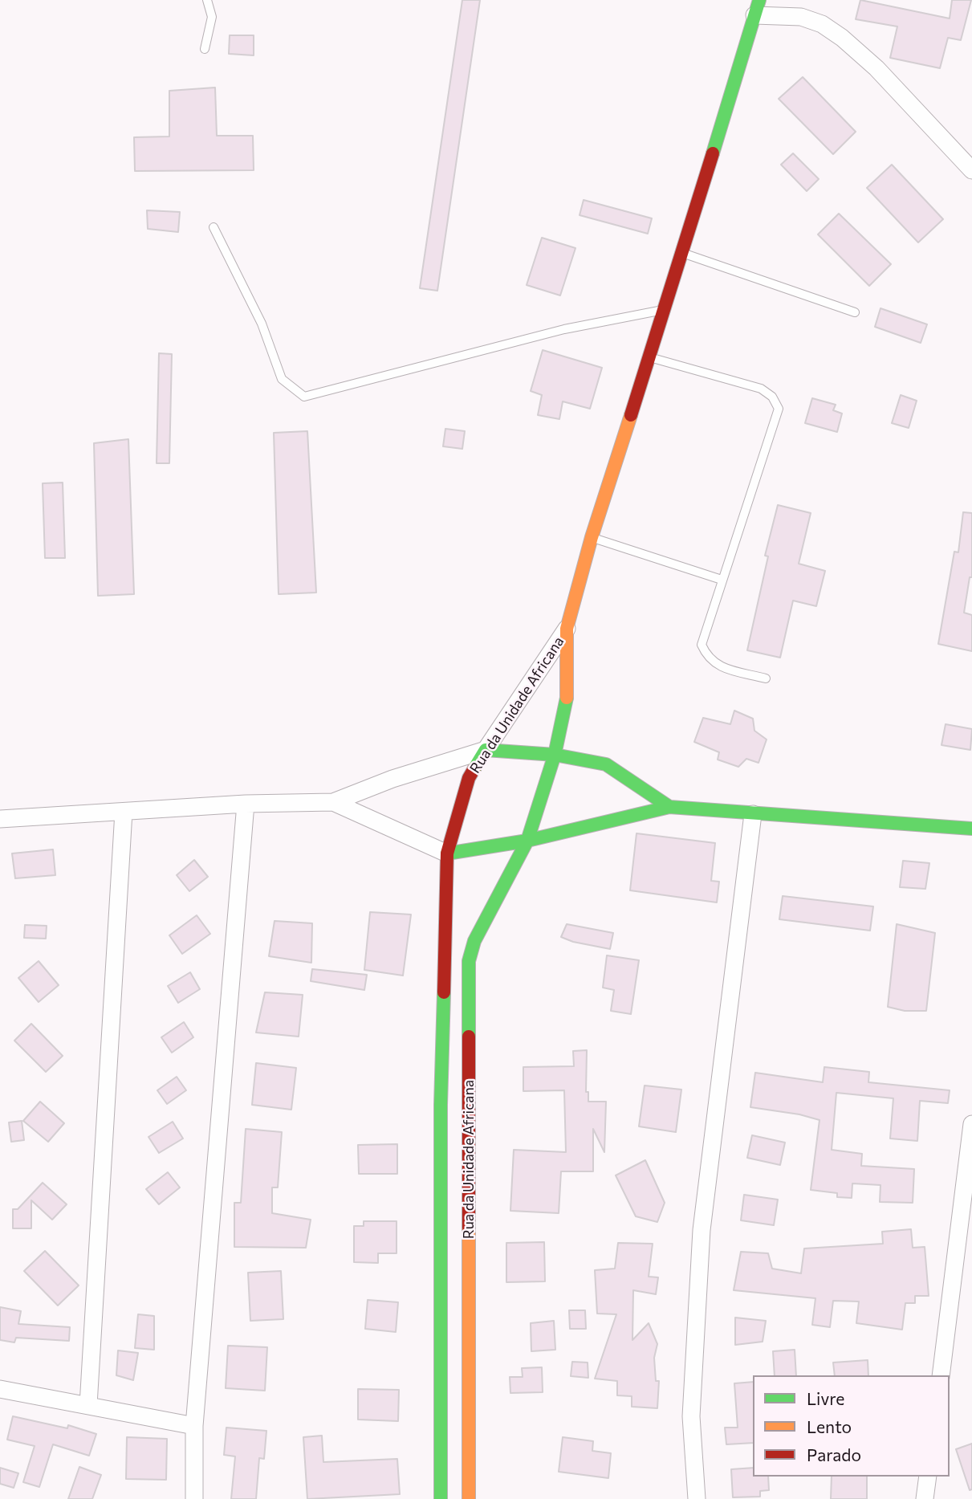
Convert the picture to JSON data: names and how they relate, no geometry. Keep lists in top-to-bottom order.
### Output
{
  "streets": {
    "street": ["Rua da Unidade Africana"]
  },
  "legend": ["Livre", "Lento", "Parado"]
}
